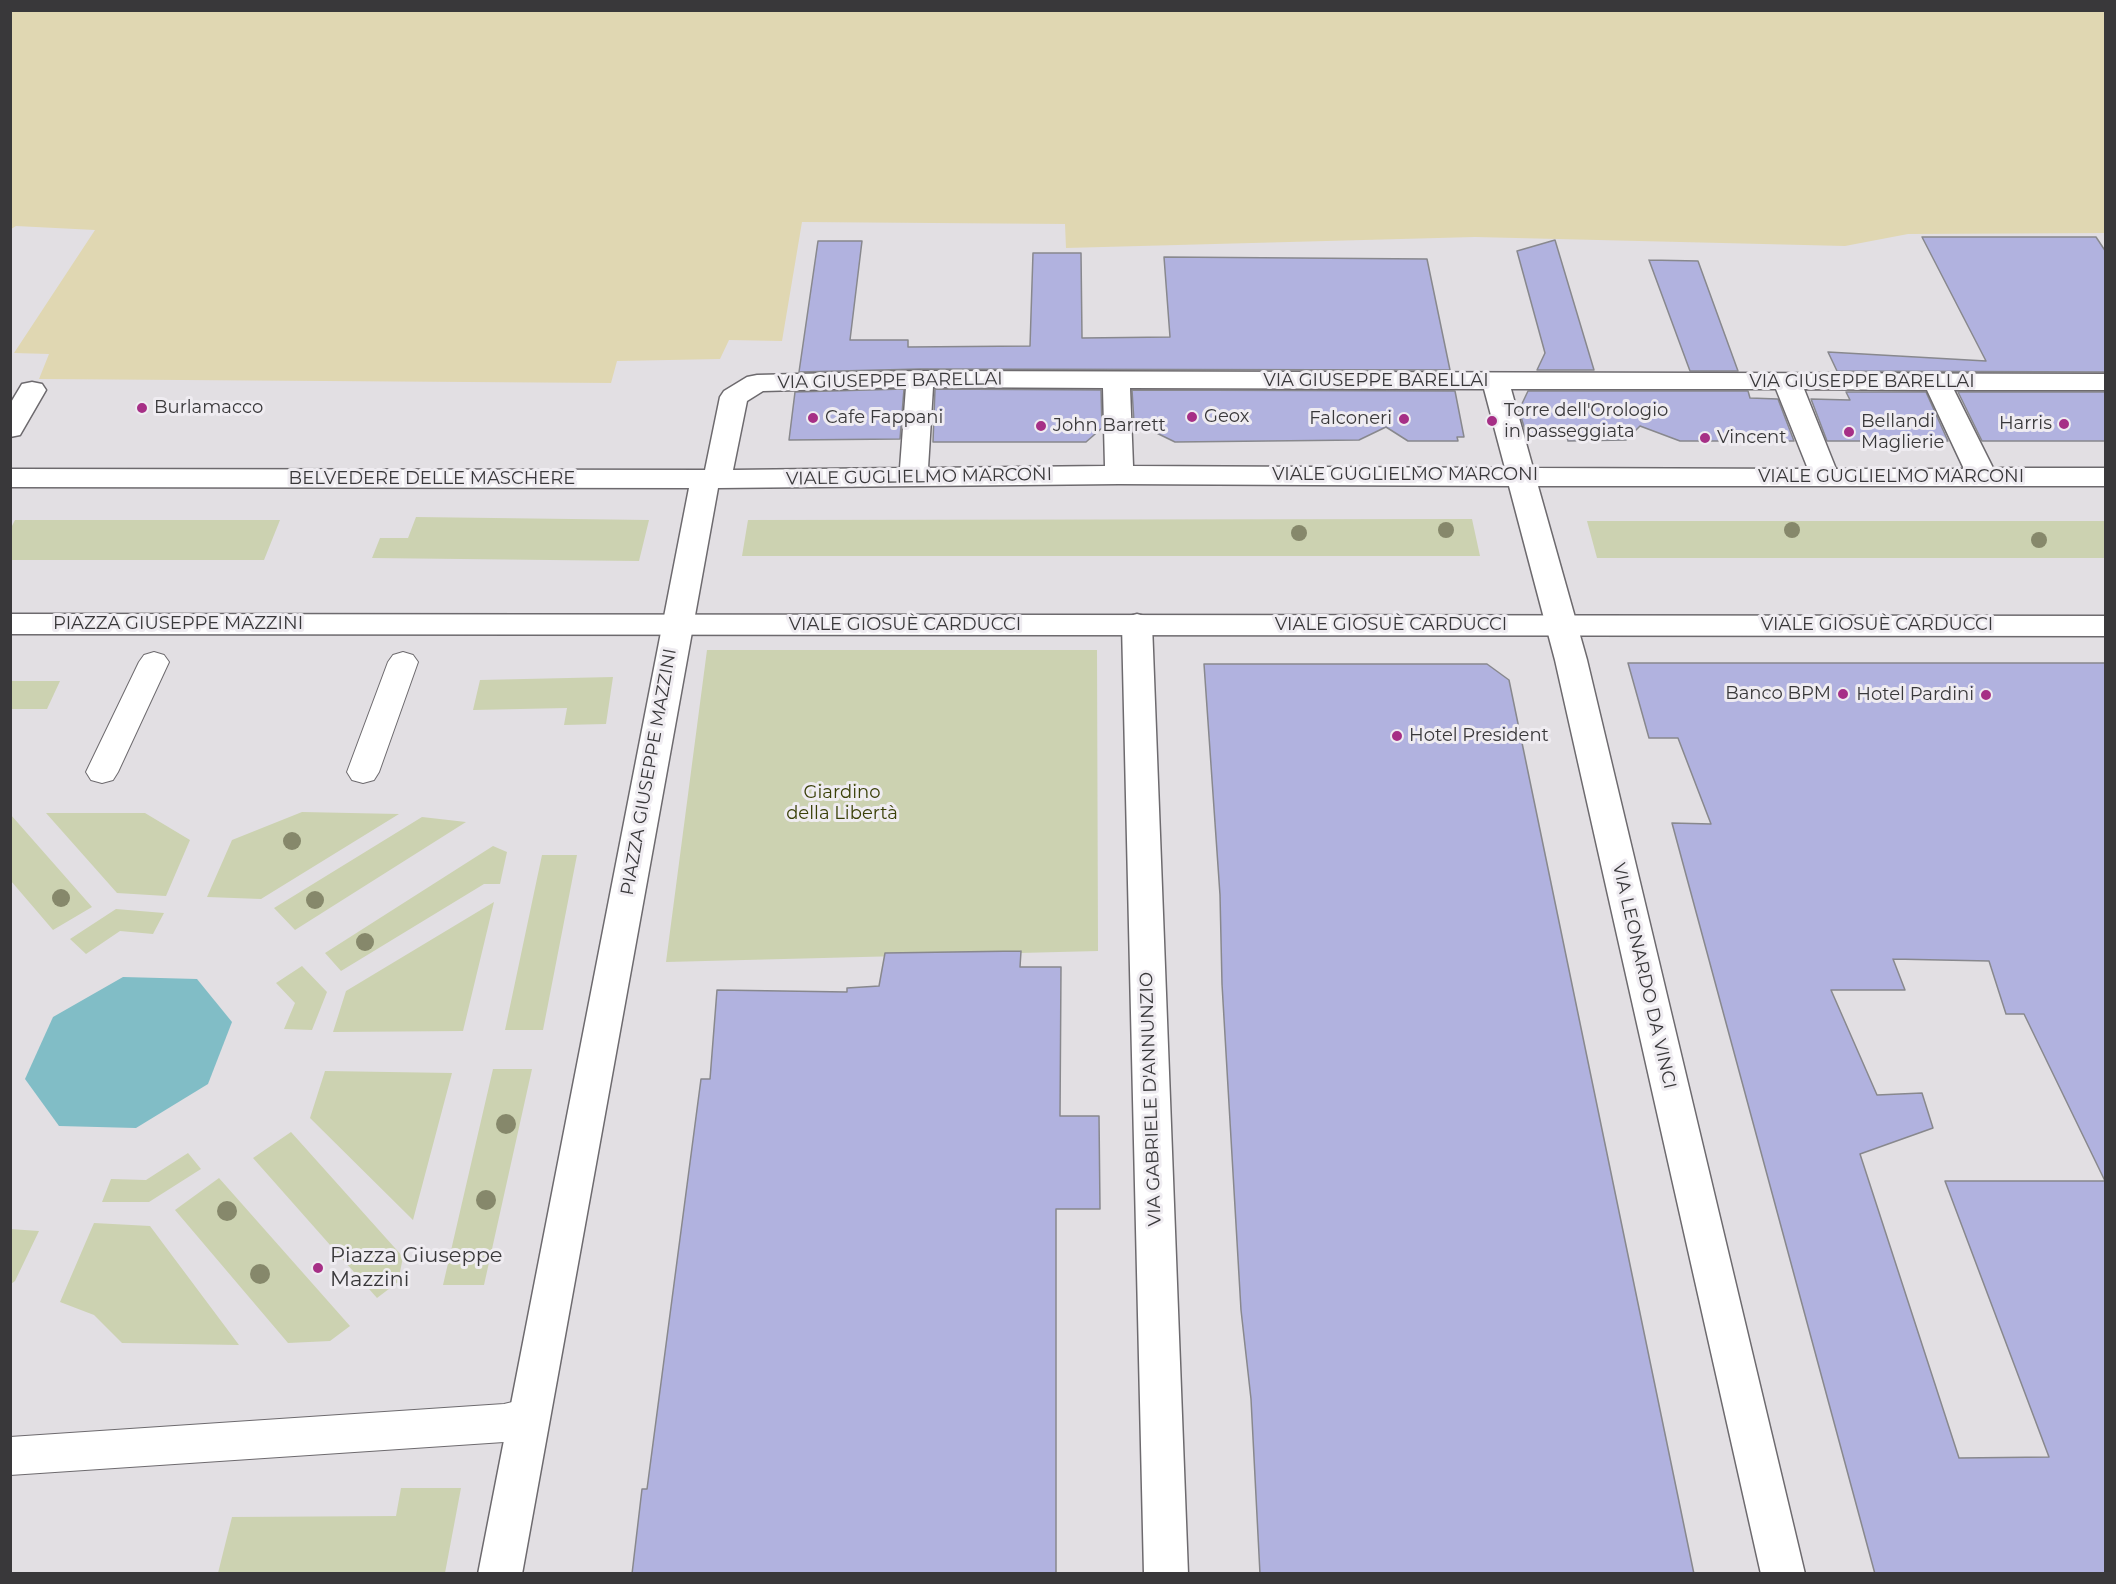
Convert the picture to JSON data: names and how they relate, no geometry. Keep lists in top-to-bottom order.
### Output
{
  "streets": {
    "street": [
      "VIA GIUSEPPE BARELLAI",
      "VIALE GUGLIELMO MARCONI",
      "BELVEDERE DELLE MASCHERE",
      "PIAZZA GIUSEPPE MAZZINI",
      "VIALE GIOSUÈ CARDUCCI",
      "VIA LEONARDO DA VINCI",
      "VIA GABRIELE D'ANNUNZIO"
    ]
  },
  "crossings": [
    ["VIA GIUSEPPE BARELLAI", "VIALE GUGLIELMO MARCONI"],
    ["VIA GIUSEPPE BARELLAI", "BELVEDERE DELLE MASCHERE"],
    ["VIA GIUSEPPE BARELLAI", "VIA LEONARDO DA VINCI"],
    ["VIALE GUGLIELMO MARCONI", "BELVEDERE DELLE MASCHERE"],
    ["VIALE GUGLIELMO MARCONI", "VIA LEONARDO DA VINCI"],
    ["PIAZZA GIUSEPPE MAZZINI", "VIALE GIOSUÈ CARDUCCI"],
    ["VIALE GIOSUÈ CARDUCCI", "VIA LEONARDO DA VINCI"],
    ["VIALE GIOSUÈ CARDUCCI", "VIA GABRIELE D'ANNUNZIO"]
  ],
  "parks": ["Giardino della Libertà"],
  "places": [
    "Burlamacco",
    "Geox",
    "Cafe Fappani",
    "Falconeri",
    "Torre dell'Orologio in passeggiata",
    "Harris",
    "John Barrett",
    "Bellandi Maglierie",
    "Vincent",
    "Banco BPM",
    "Hotel Pardini",
    "Hotel President",
    "Piazza Giuseppe Mazzini"
  ]
}
